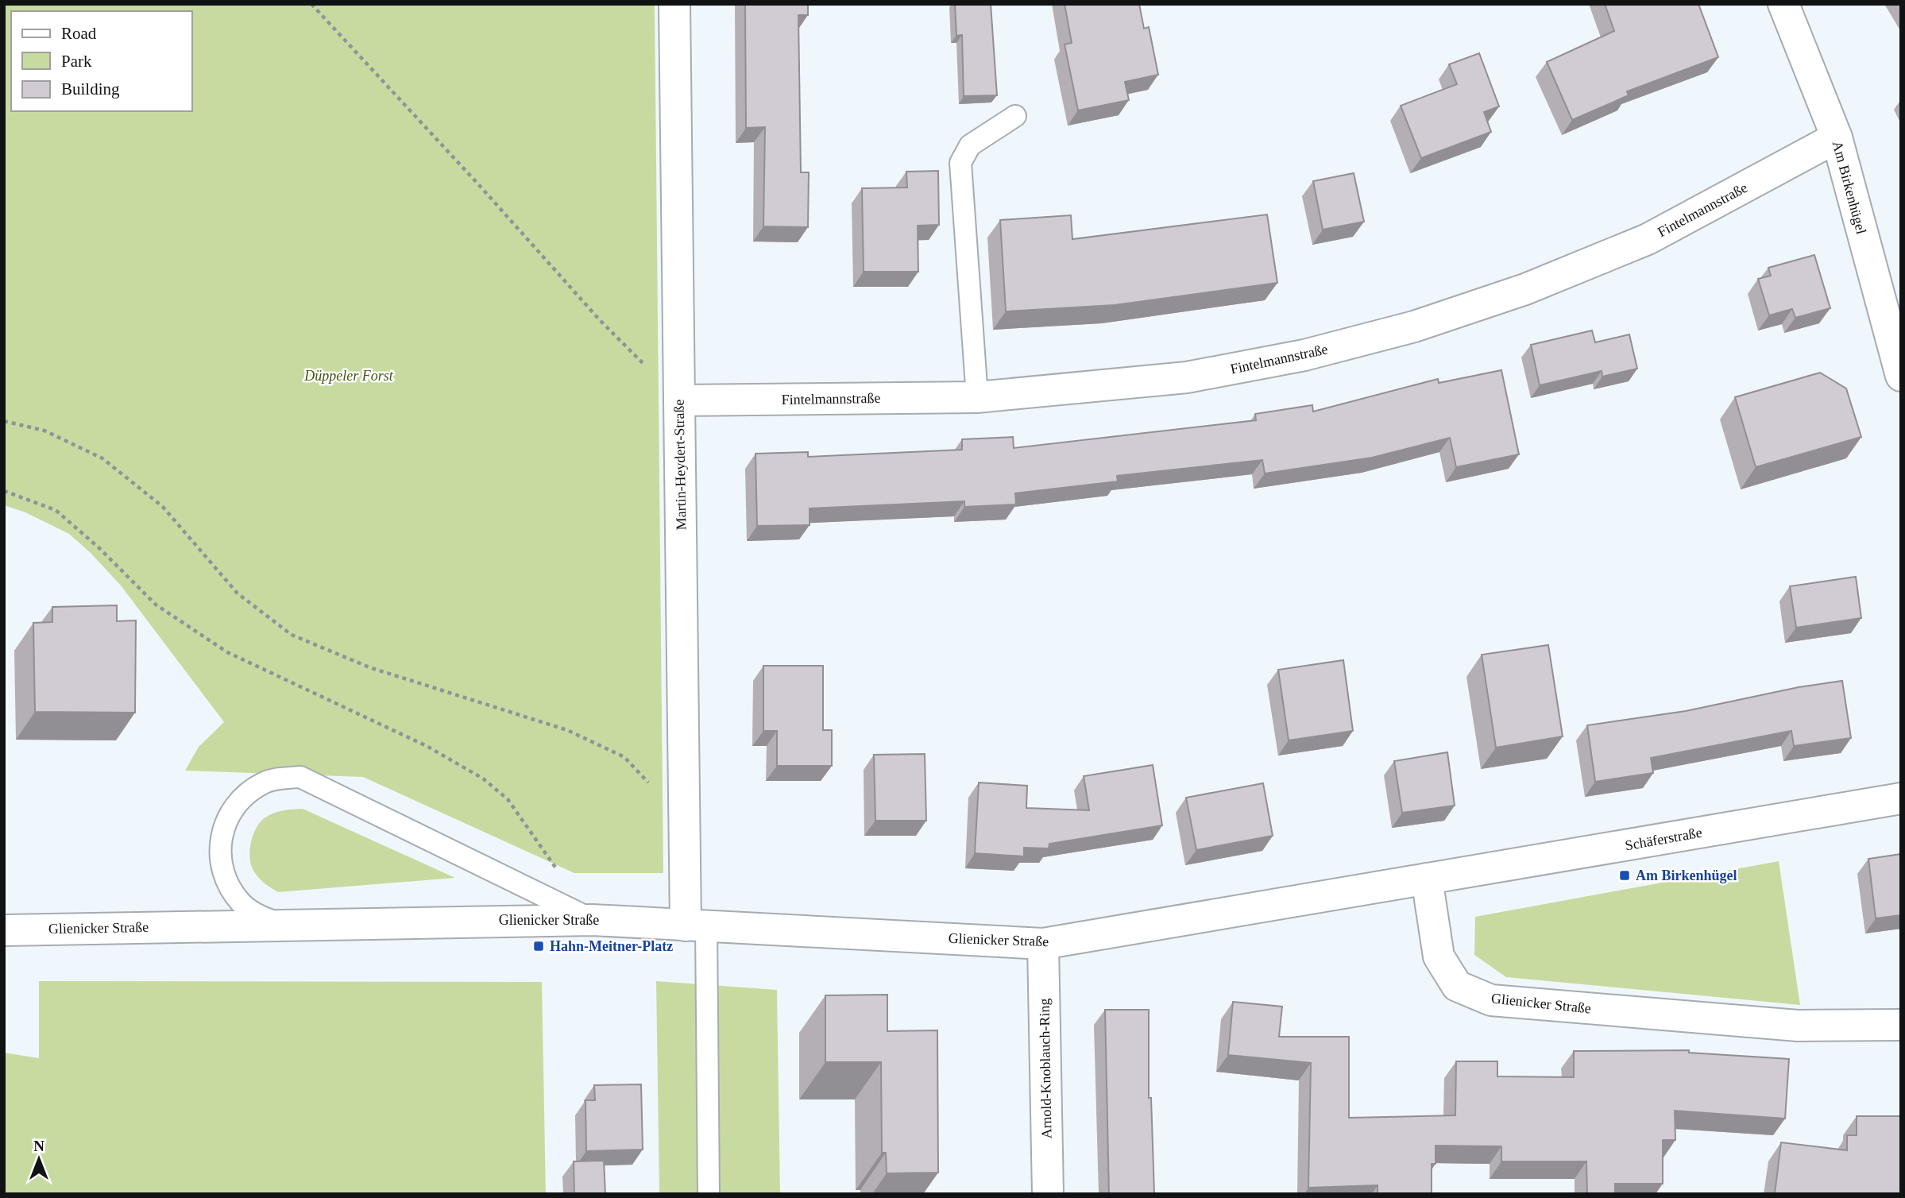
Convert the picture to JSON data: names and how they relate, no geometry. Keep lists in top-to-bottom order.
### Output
{
  "streets": {
    "street": [
      "Am Birkenhügel",
      "Fintelmannstraße",
      "Martin-Heydert-Straße",
      "Schäferstraße",
      "Glienicker Straße",
      "Arnold-Knoblauch-Ring"
    ]
  },
  "crossings": [
    ["Am Birkenhügel", "Fintelmannstraße"],
    ["Fintelmannstraße", "Martin-Heydert-Straße"],
    ["Martin-Heydert-Straße", "Glienicker Straße"],
    ["Schäferstraße", "Glienicker Straße"],
    ["Glienicker Straße", "Arnold-Knoblauch-Ring"]
  ],
  "parks": ["Düppeler Forst"],
  "places": {
    "transit": ["Am Birkenhügel", "Hahn-Meitner-Platz"]
  },
  "legend": ["Road", "Park", "Building"],
  "north": "top"
}
